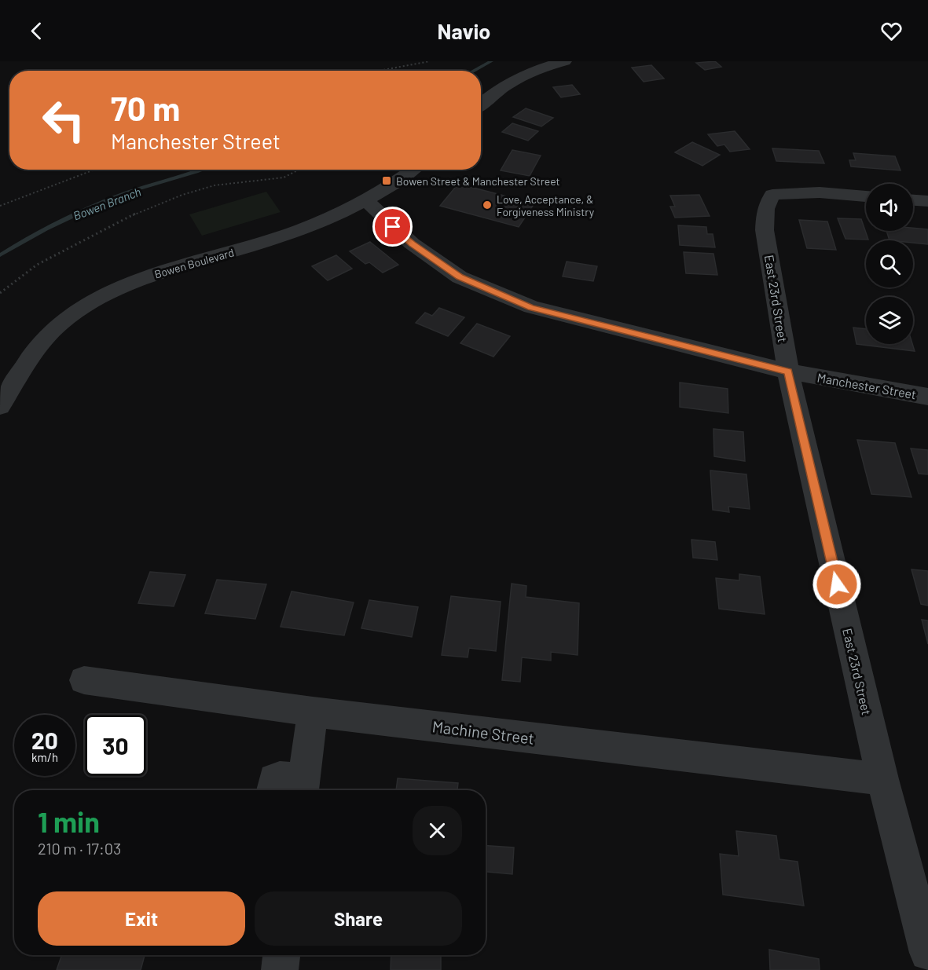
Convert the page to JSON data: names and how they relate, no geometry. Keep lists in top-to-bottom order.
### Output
{
  "streets": {
    "street": [
      "Bowen Boulevard",
      "East 23rd Street",
      "Manchester Street",
      "Machine Street"
    ]
  },
  "crossings": [
    ["Bowen Boulevard", "Manchester Street"],
    ["East 23rd Street", "Manchester Street"],
    ["East 23rd Street", "Machine Street"]
  ],
  "water": ["Bowen Branch"],
  "places": {
    "transit": ["Bowen Street & Manchester Street"],
    "other": ["Love, Acceptance, & Forgiveness Ministry"]
  },
  "page": {
    "header": "Navio",
    "turn": ["70 m", "Manchester Street"],
    "speed": "20 km/h",
    "limit": "30",
    "heading": ["1 min", "210 m · 17:03"],
    "buttons": ["Exit", "Share"]
  }
}
